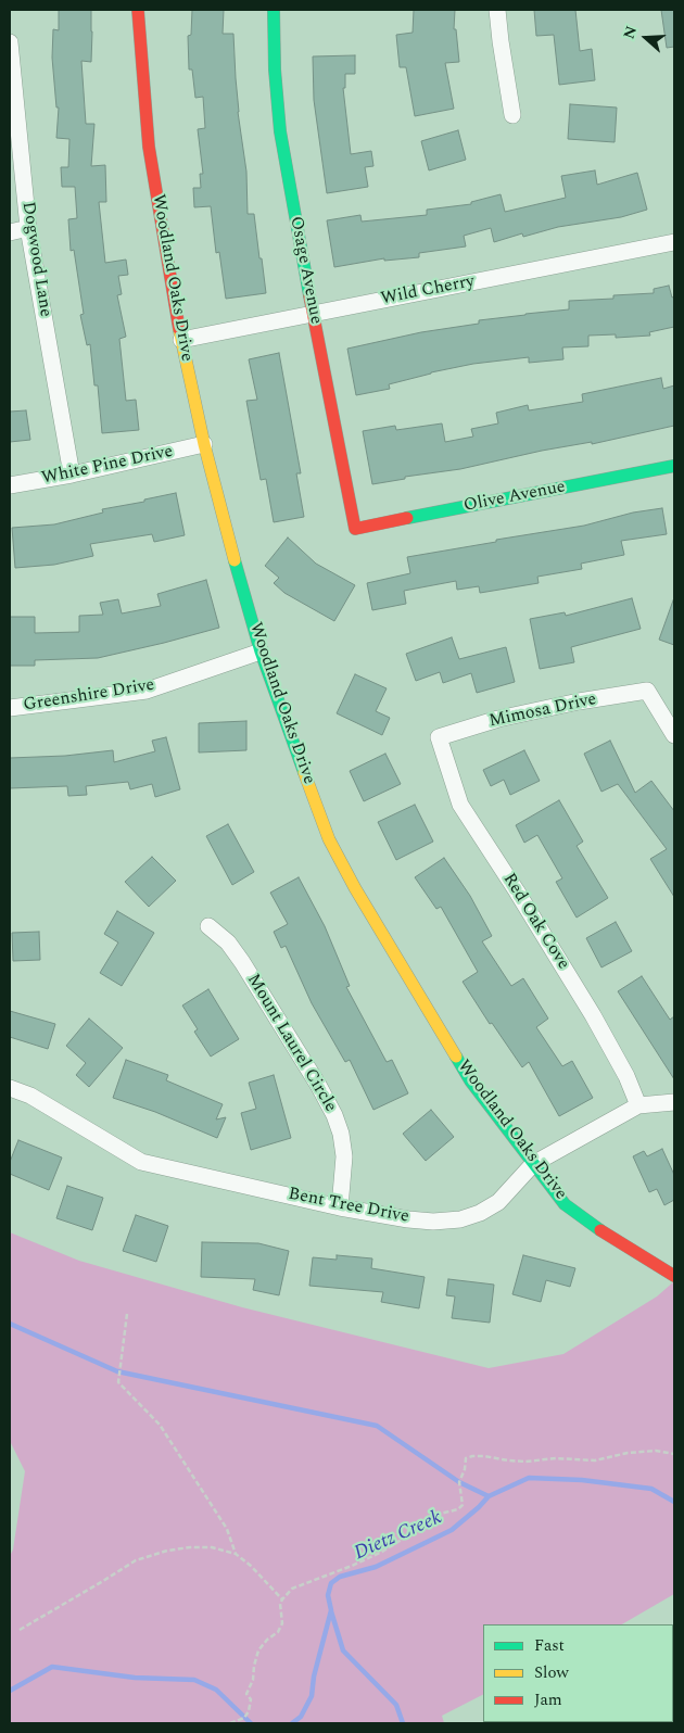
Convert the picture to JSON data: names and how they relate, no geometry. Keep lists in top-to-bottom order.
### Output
{
  "streets": {
    "street": [
      "Dogwood Lane",
      "Osage Avenue",
      "Woodland Oaks Drive",
      "Wild Cherry",
      "White Pine Drive",
      "Olive Avenue",
      "Greenshire Drive",
      "Mimosa Drive",
      "Red Oak Cove",
      "Mount Laurel Circle",
      "Bent Tree Drive"
    ]
  },
  "crossings": [
    ["Dogwood Lane", "White Pine Drive"],
    ["Osage Avenue", "Wild Cherry"],
    ["Osage Avenue", "Olive Avenue"],
    ["Woodland Oaks Drive", "Wild Cherry"],
    ["Woodland Oaks Drive", "White Pine Drive"],
    ["Woodland Oaks Drive", "Greenshire Drive"],
    ["Woodland Oaks Drive", "Bent Tree Drive"],
    ["Mimosa Drive", "Red Oak Cove"],
    ["Red Oak Cove", "Bent Tree Drive"],
    ["Mount Laurel Circle", "Bent Tree Drive"]
  ],
  "water": ["Dietz Creek"],
  "legend": ["Fast", "Slow", "Jam"],
  "north": "left"
}
